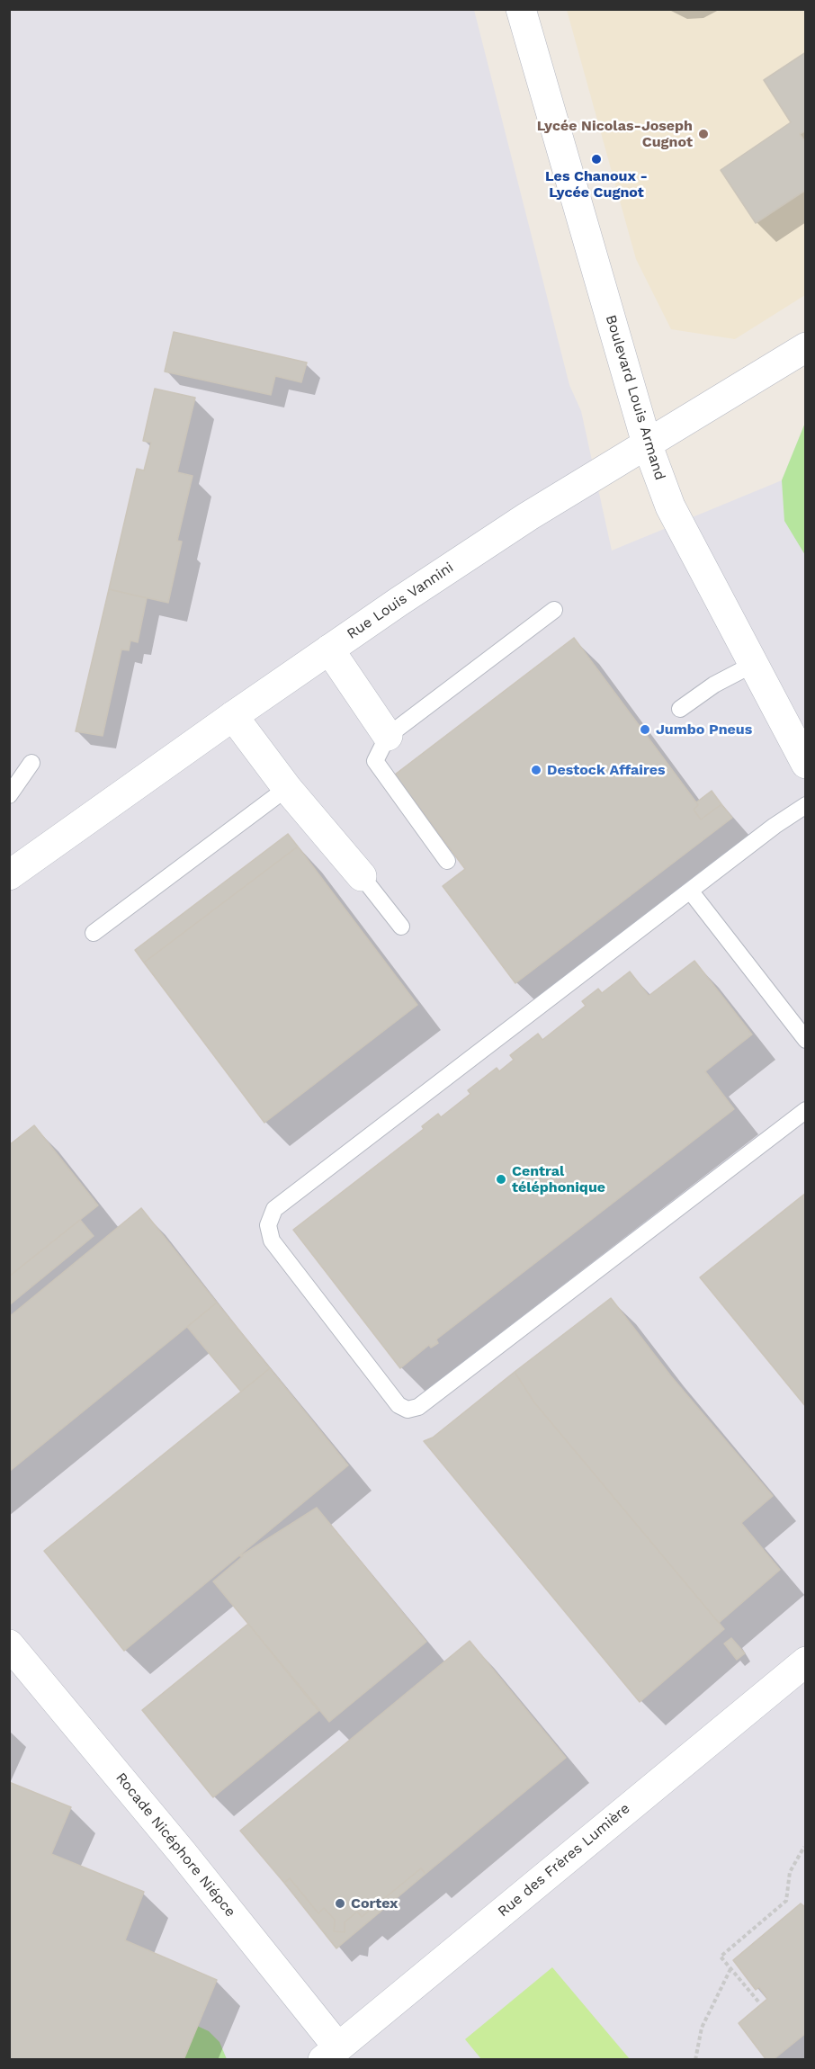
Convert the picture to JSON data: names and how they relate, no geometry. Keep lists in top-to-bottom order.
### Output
{
  "streets": {
    "street": [
      "Boulevard Louis Armand",
      "Rue Louis Vannini",
      "Rocade Nicéphore Niépce",
      "Rue des Frères Lumière"
    ]
  },
  "crossings": [
    ["Boulevard Louis Armand", "Rue Louis Vannini"],
    ["Rocade Nicéphore Niépce", "Rue des Frères Lumière"]
  ],
  "places": [
    "Lycée Nicolas-Joseph Cugnot",
    "Les Chanoux - Lycée Cugnot",
    "Jumbo Pneus",
    "Destock Affaires",
    "Central téléphonique",
    "Cortex"
  ]
}
